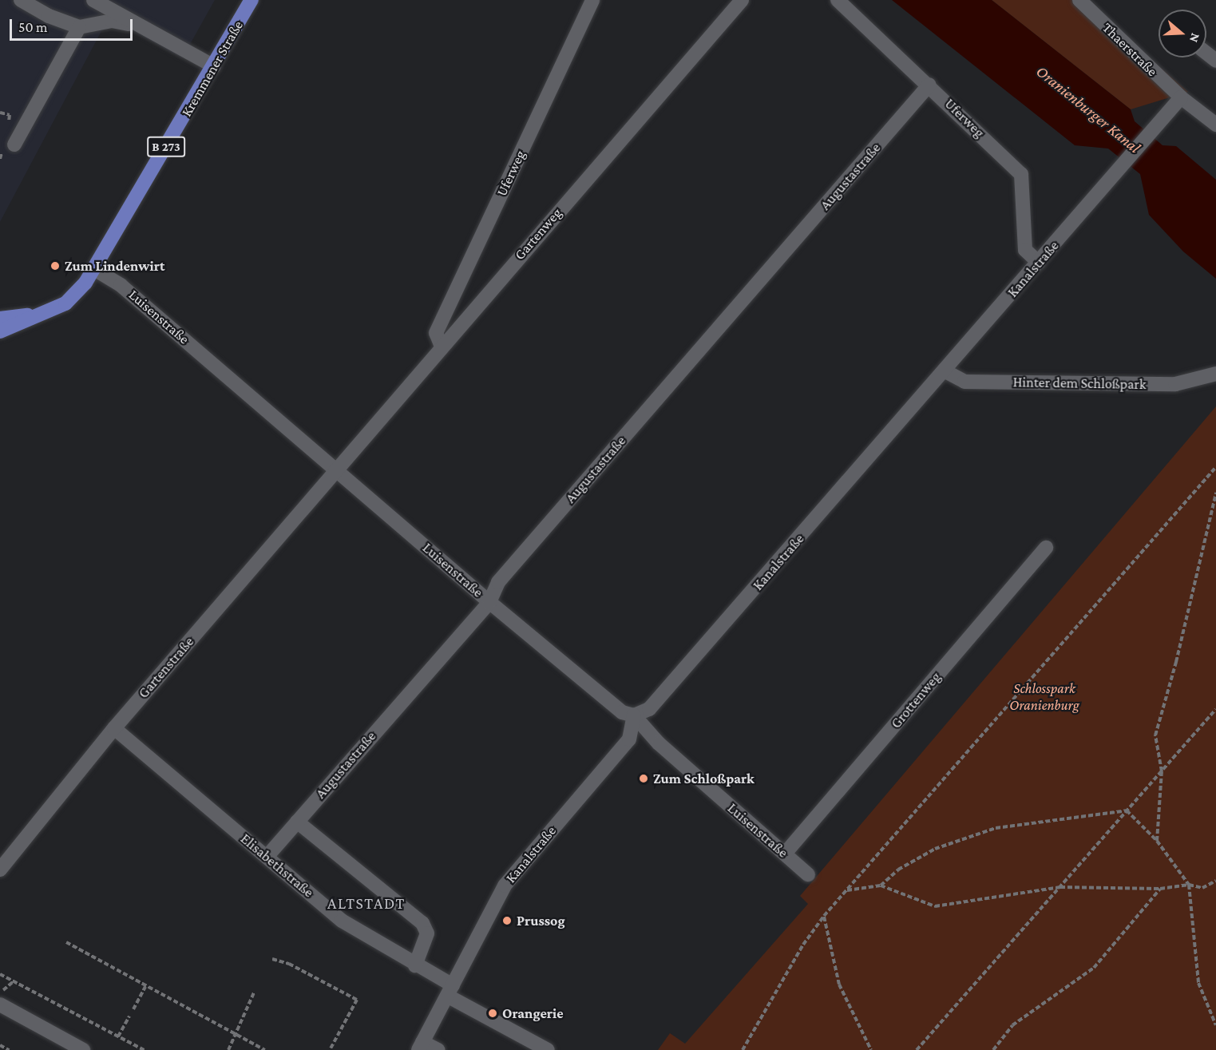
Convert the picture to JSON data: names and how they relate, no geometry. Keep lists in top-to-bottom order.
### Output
{
  "streets": {
    "main road": ["Kremmener Straße", "B 273"],
    "street": [
      "Thaerstraße",
      "Uferweg",
      "Augustastraße",
      "Gartenweg",
      "Kanalstraße",
      "Luisenstraße",
      "Hinter dem Schloßpark",
      "Gartenstraße",
      "Grottenweg",
      "Elisabethstraße"
    ]
  },
  "crossings": [
    ["Thaerstraße", "Kanalstraße"],
    ["Kremmener Straße", "Luisenstraße"],
    ["Uferweg", "Augustastraße"],
    ["Uferweg", "Gartenweg"],
    ["Uferweg", "Kanalstraße"],
    ["Augustastraße", "Luisenstraße"],
    ["Augustastraße", "Elisabethstraße"],
    ["Gartenweg", "Luisenstraße"],
    ["Gartenweg", "Gartenstraße"],
    ["Kanalstraße", "Luisenstraße"],
    ["Kanalstraße", "Hinter dem Schloßpark"],
    ["Kanalstraße", "Elisabethstraße"],
    ["Luisenstraße", "Gartenstraße"],
    ["Luisenstraße", "Grottenweg"],
    ["Gartenstraße", "Elisabethstraße"]
  ],
  "districts": ["ALTSTADT"],
  "water": ["Oranienburger Kanal"],
  "parks": ["Schlosspark Oranienburg"],
  "places": [
    "Zum Lindenwirt",
    "Zum Schloßpark",
    "Prussog",
    "Orangerie"
  ],
  "scale_bar": "50 m",
  "north": "right"
}
